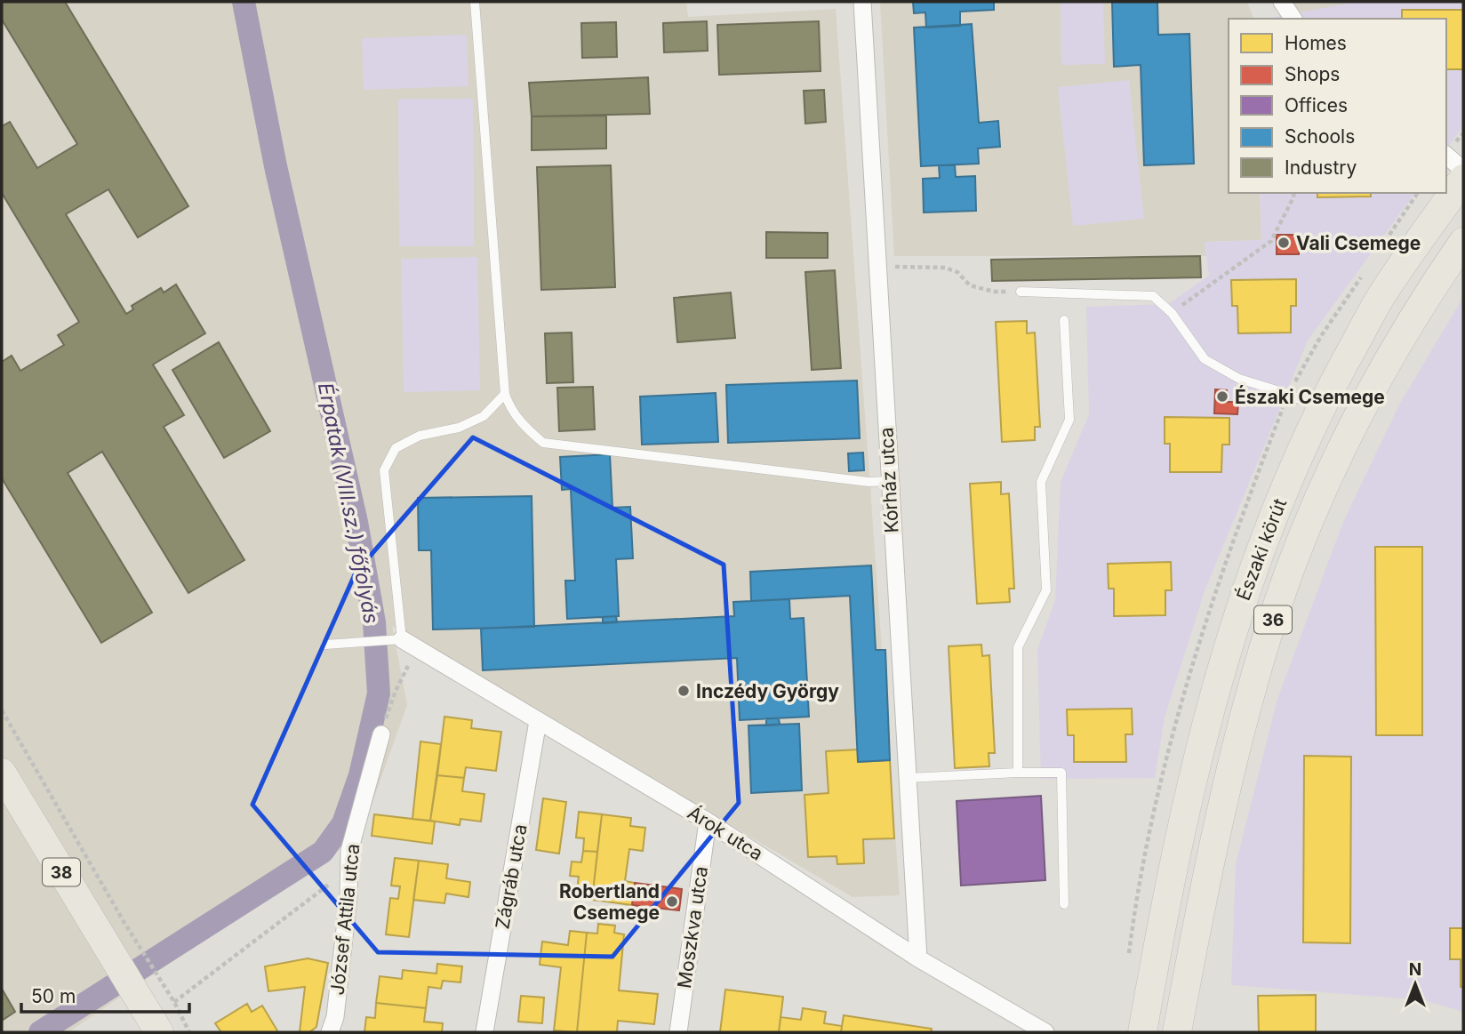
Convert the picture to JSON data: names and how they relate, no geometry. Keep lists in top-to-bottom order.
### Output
{
  "streets": {
    "main road": ["Északi körút", "36", "38"],
    "street": [
      "Kórház utca",
      "Árok utca",
      "Zágráb utca",
      "József Attila utca",
      "Moszkva utca"
    ]
  },
  "crossings": [
    ["Kórház utca", "Árok utca"],
    ["Árok utca", "Zágráb utca"],
    ["Árok utca", "Moszkva utca"]
  ],
  "water": ["Érpatak (VIII.sz.) főfolyás"],
  "places": [
    "Vali Csemege",
    "Északi Csemege",
    "Inczédy György",
    "Robertland Csemege"
  ],
  "legend": [
    "Homes",
    "Shops",
    "Offices",
    "Schools",
    "Industry"
  ],
  "scale_bar": "50 m",
  "north": "top"
}
